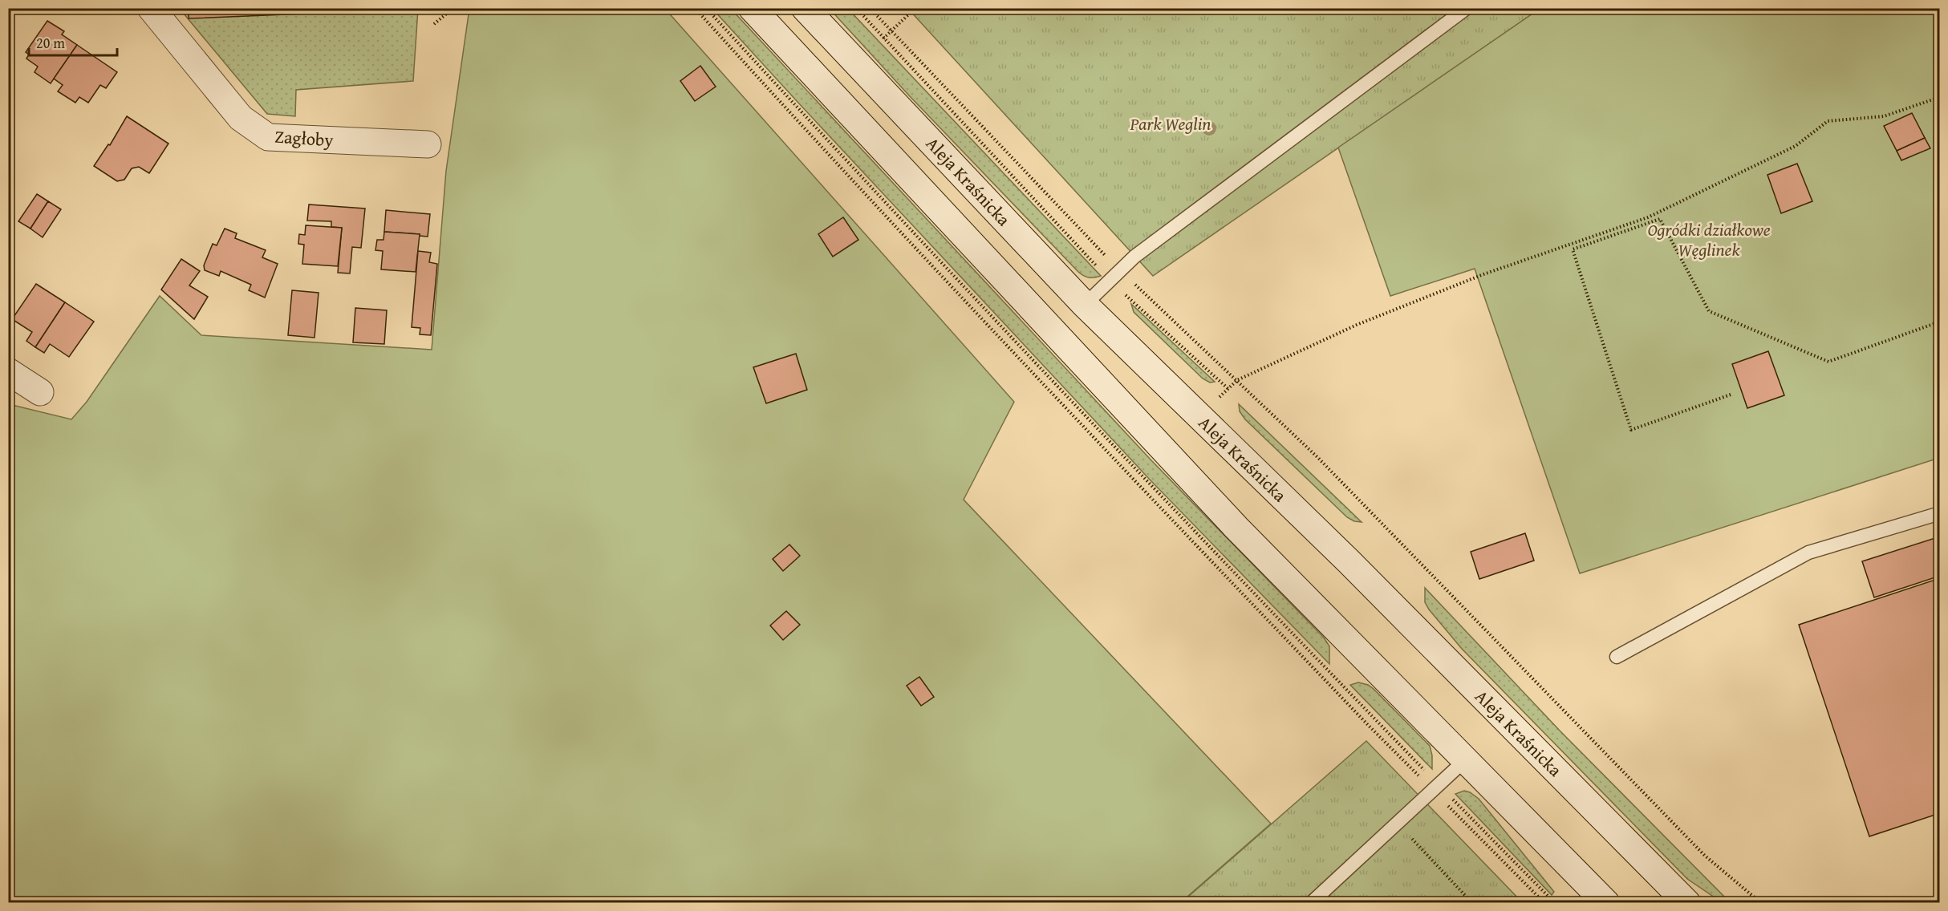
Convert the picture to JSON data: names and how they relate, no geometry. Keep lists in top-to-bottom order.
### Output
{
  "streets": {
    "main road": ["Zagłoby", "Aleja Kraśnicka"]
  },
  "parks": ["Park Weglin", "Ogródki działkowe Węglinek"],
  "scale_bar": "20 m"
}
